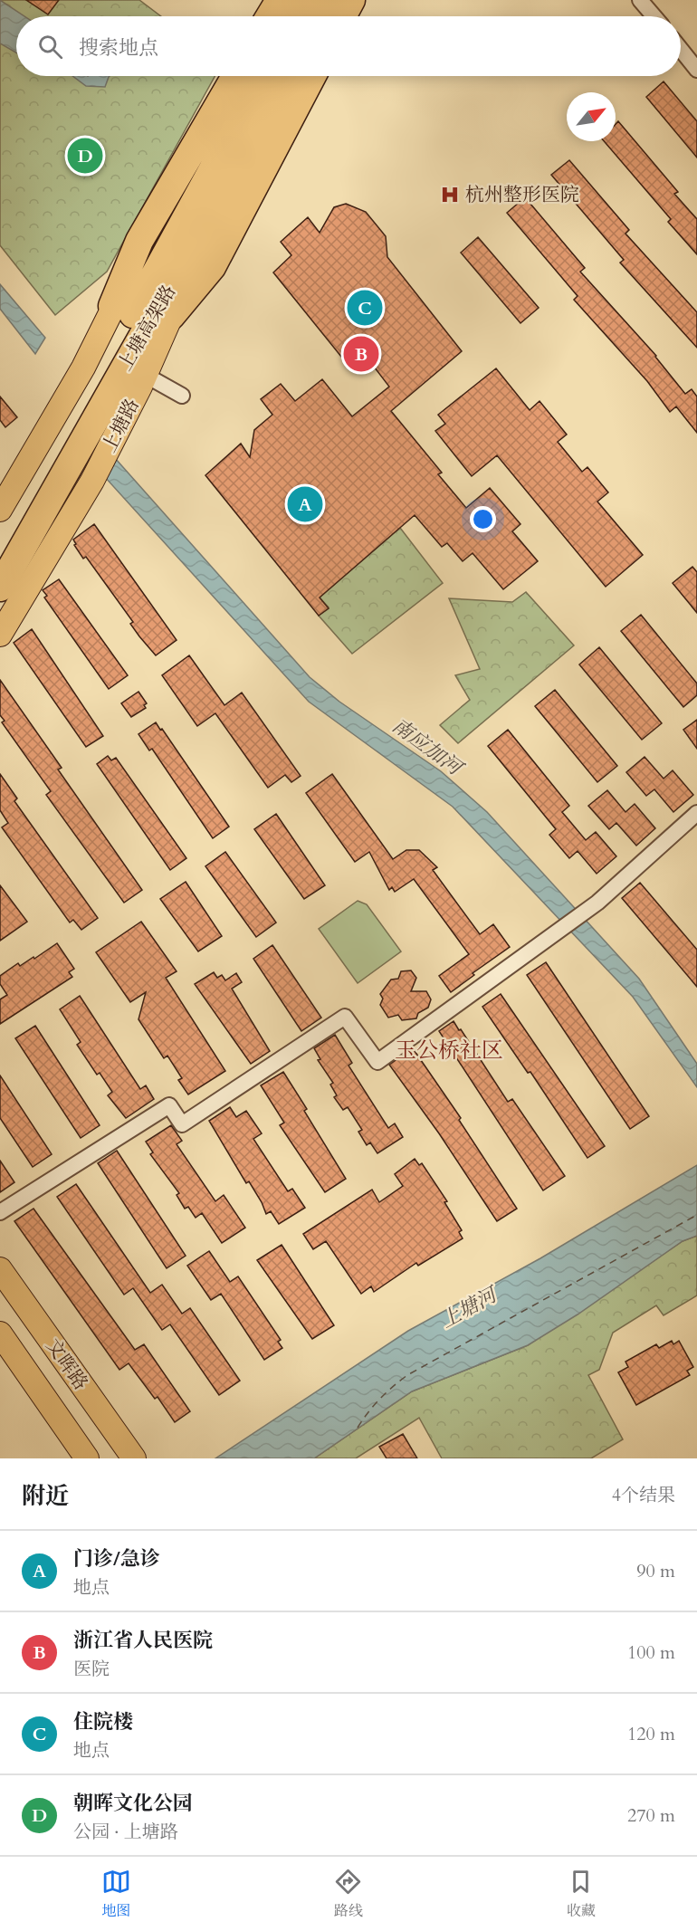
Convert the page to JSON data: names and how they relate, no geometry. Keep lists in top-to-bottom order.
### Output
{
  "streets": {
    "highway": ["上塘高架路"],
    "main road": ["上塘路", "文晖路"]
  },
  "districts": ["玉公桥社区"],
  "water": ["南应加河", "上塘河"],
  "places": {
    "hospital": ["杭州整形医院"]
  },
  "north": "top right",
  "page": {
    "search": "搜索地点",
    "pins": [
      "D",
      "C",
      "B",
      "A"
    ],
    "heading": ["附近", "4个结果"],
    "list": [
      {
        "mark": "A",
        "name": "门诊/急诊",
        "note": "地点",
        "value": "90 m"
      },
      {
        "mark": "B",
        "name": "浙江省人民医院",
        "note": "医院",
        "value": "100 m"
      },
      {
        "mark": "C",
        "name": "住院楼",
        "note": "地点",
        "value": "120 m"
      },
      {
        "mark": "D",
        "name": "朝晖文化公园",
        "note": "公园 · 上塘路",
        "value": "270 m"
      }
    ],
    "nav": ["地图", "路线", "收藏"]
  }
}
